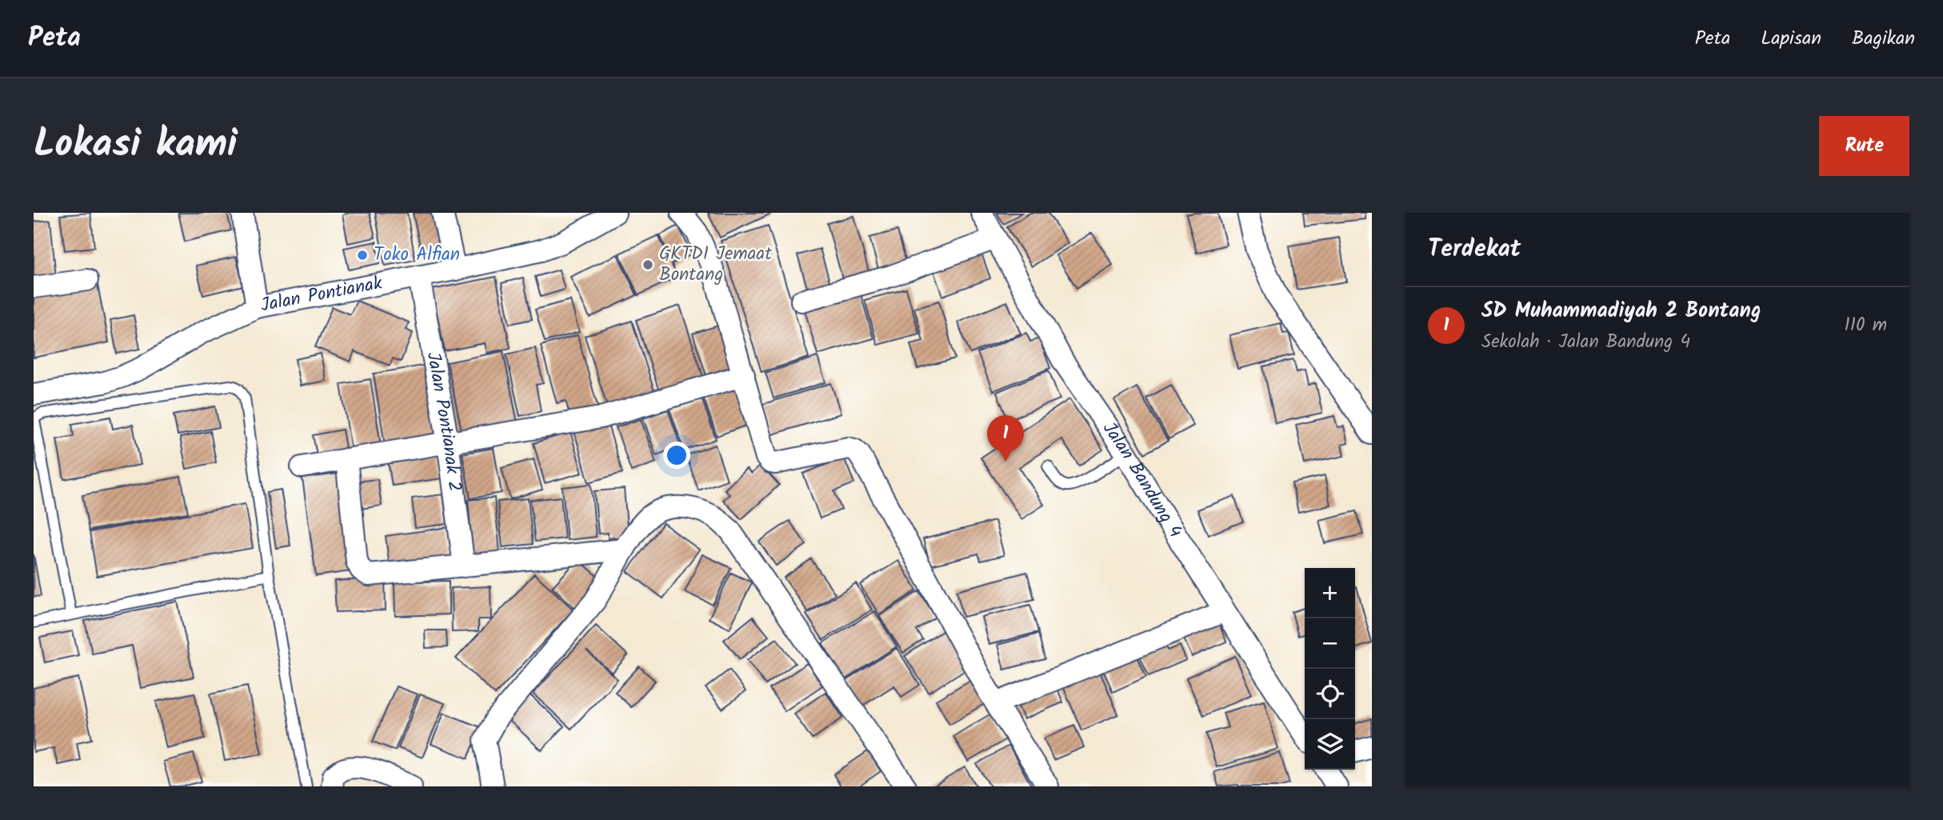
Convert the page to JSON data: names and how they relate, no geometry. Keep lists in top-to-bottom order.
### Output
{
  "streets": {
    "street": ["Jalan Pontianak", "Jalan Pontianak 2", "Jalan Bandung 4"]
  },
  "crossings": [
    ["Jalan Pontianak", "Jalan Pontianak 2"]
  ],
  "places": ["Toko Alfian", "GKTDI Jemaat Bontang"],
  "page": {
    "header": "Peta",
    "nav": ["Peta", "Lapisan", "Bagikan"],
    "title": "Lokasi kami",
    "buttons": "Rute",
    "heading": "Terdekat",
    "list": [
      {
        "mark": "1",
        "name": "SD Muhammadiyah 2 Bontang",
        "note": "Sekolah · Jalan Bandung 4",
        "value": "110 m"
      }
    ],
    "pins": "1",
    "map_buttons": ["+", "−"]
  }
}
